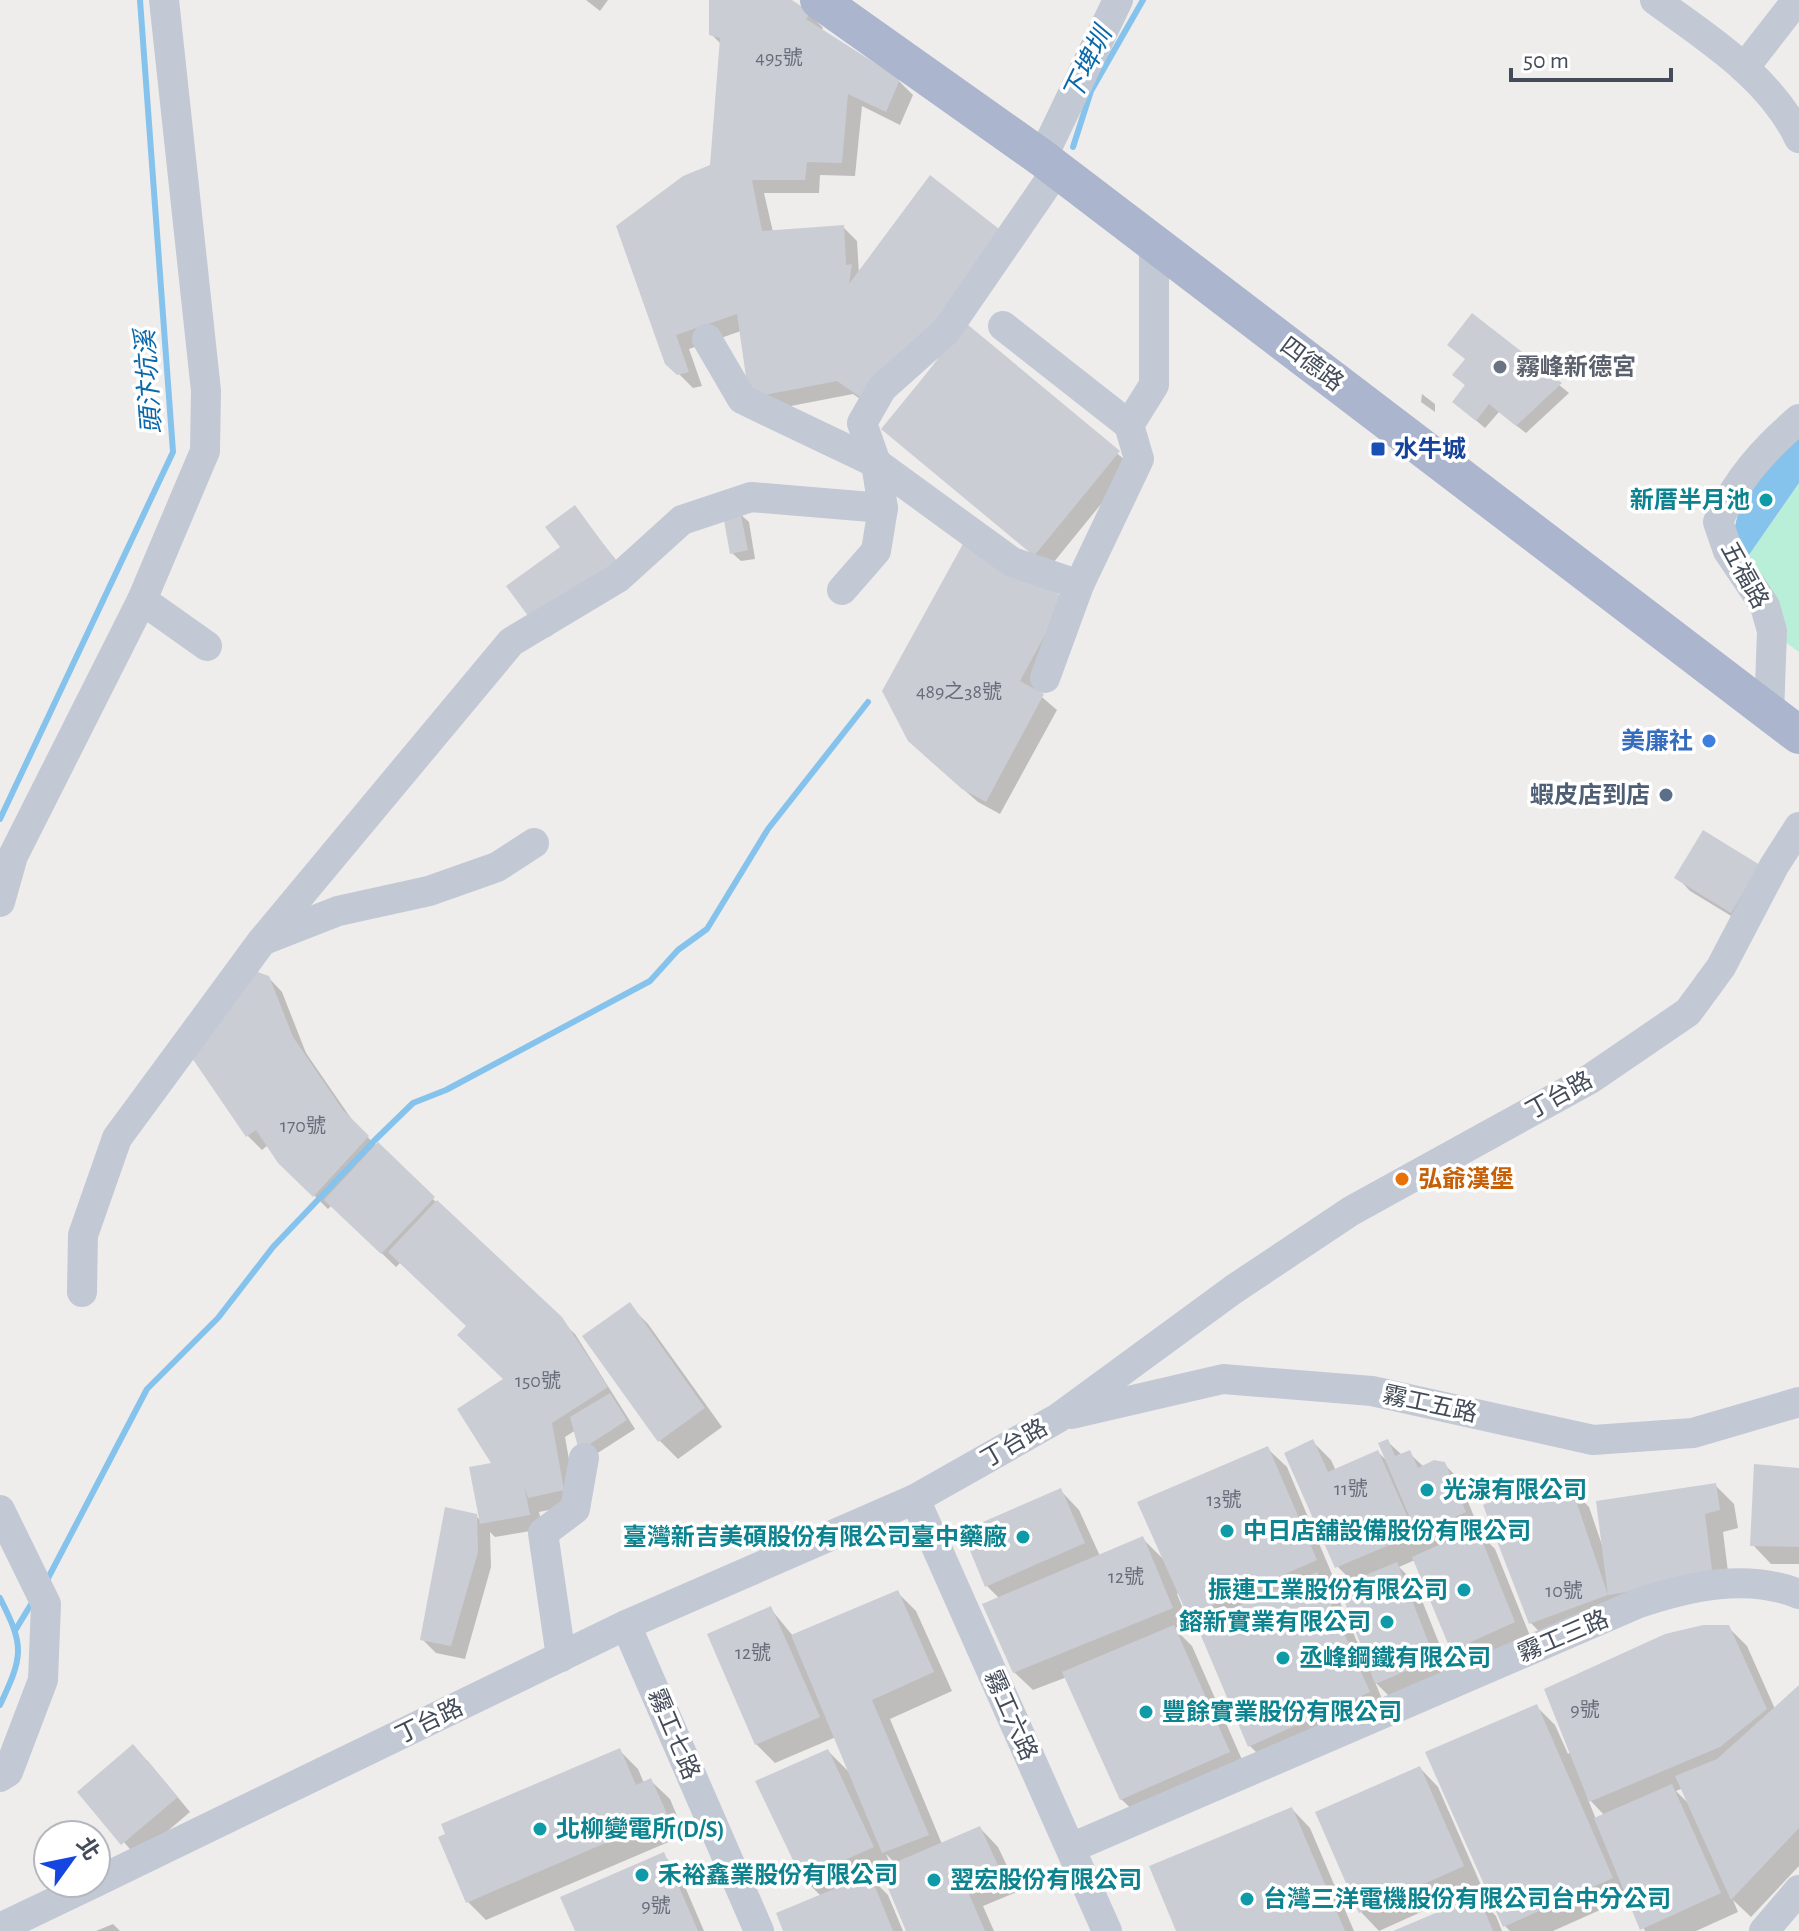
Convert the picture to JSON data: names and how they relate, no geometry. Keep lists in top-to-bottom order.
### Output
{
  "streets": {
    "main road": ["四德路"],
    "street": [
      "五福路",
      "丁台路",
      "霧工五路",
      "霧工三路",
      "霧工六路",
      "霧工七路"
    ]
  },
  "crossings": [
    ["四德路", "五福路"],
    ["丁台路", "霧工五路"],
    ["丁台路", "霧工六路"],
    ["丁台路", "霧工七路"],
    ["霧工三路", "霧工六路"]
  ],
  "water": ["下埤圳", "頭汴坑溪"],
  "places": {
    "other": [
      "霧峰新德宮",
      "新厝半月池",
      "美廉社",
      "蝦皮店到店",
      "弘爺漢堡",
      "光湶有限公司",
      "中日店舖設備股份有限公司",
      "臺灣新吉美碩股份有限公司臺中藥廠",
      "振連工業股份有限公司",
      "鎔新實業有限公司",
      "丞峰鋼鐵有限公司",
      "豐餘實業股份有限公司",
      "北柳變電所(D/S)",
      "禾裕鑫業股份有限公司",
      "翌宏股份有限公司",
      "台灣三洋電機股份有限公司台中分公司"
    ],
    "transit": ["水牛城"]
  },
  "house_numbers": [
    "495號",
    "489之38號",
    "170號",
    "150號",
    "11號",
    "13號",
    "12號",
    "10號",
    "12號",
    "9號",
    "9號"
  ],
  "scale_bar": "50 m",
  "north": "top right"
}
